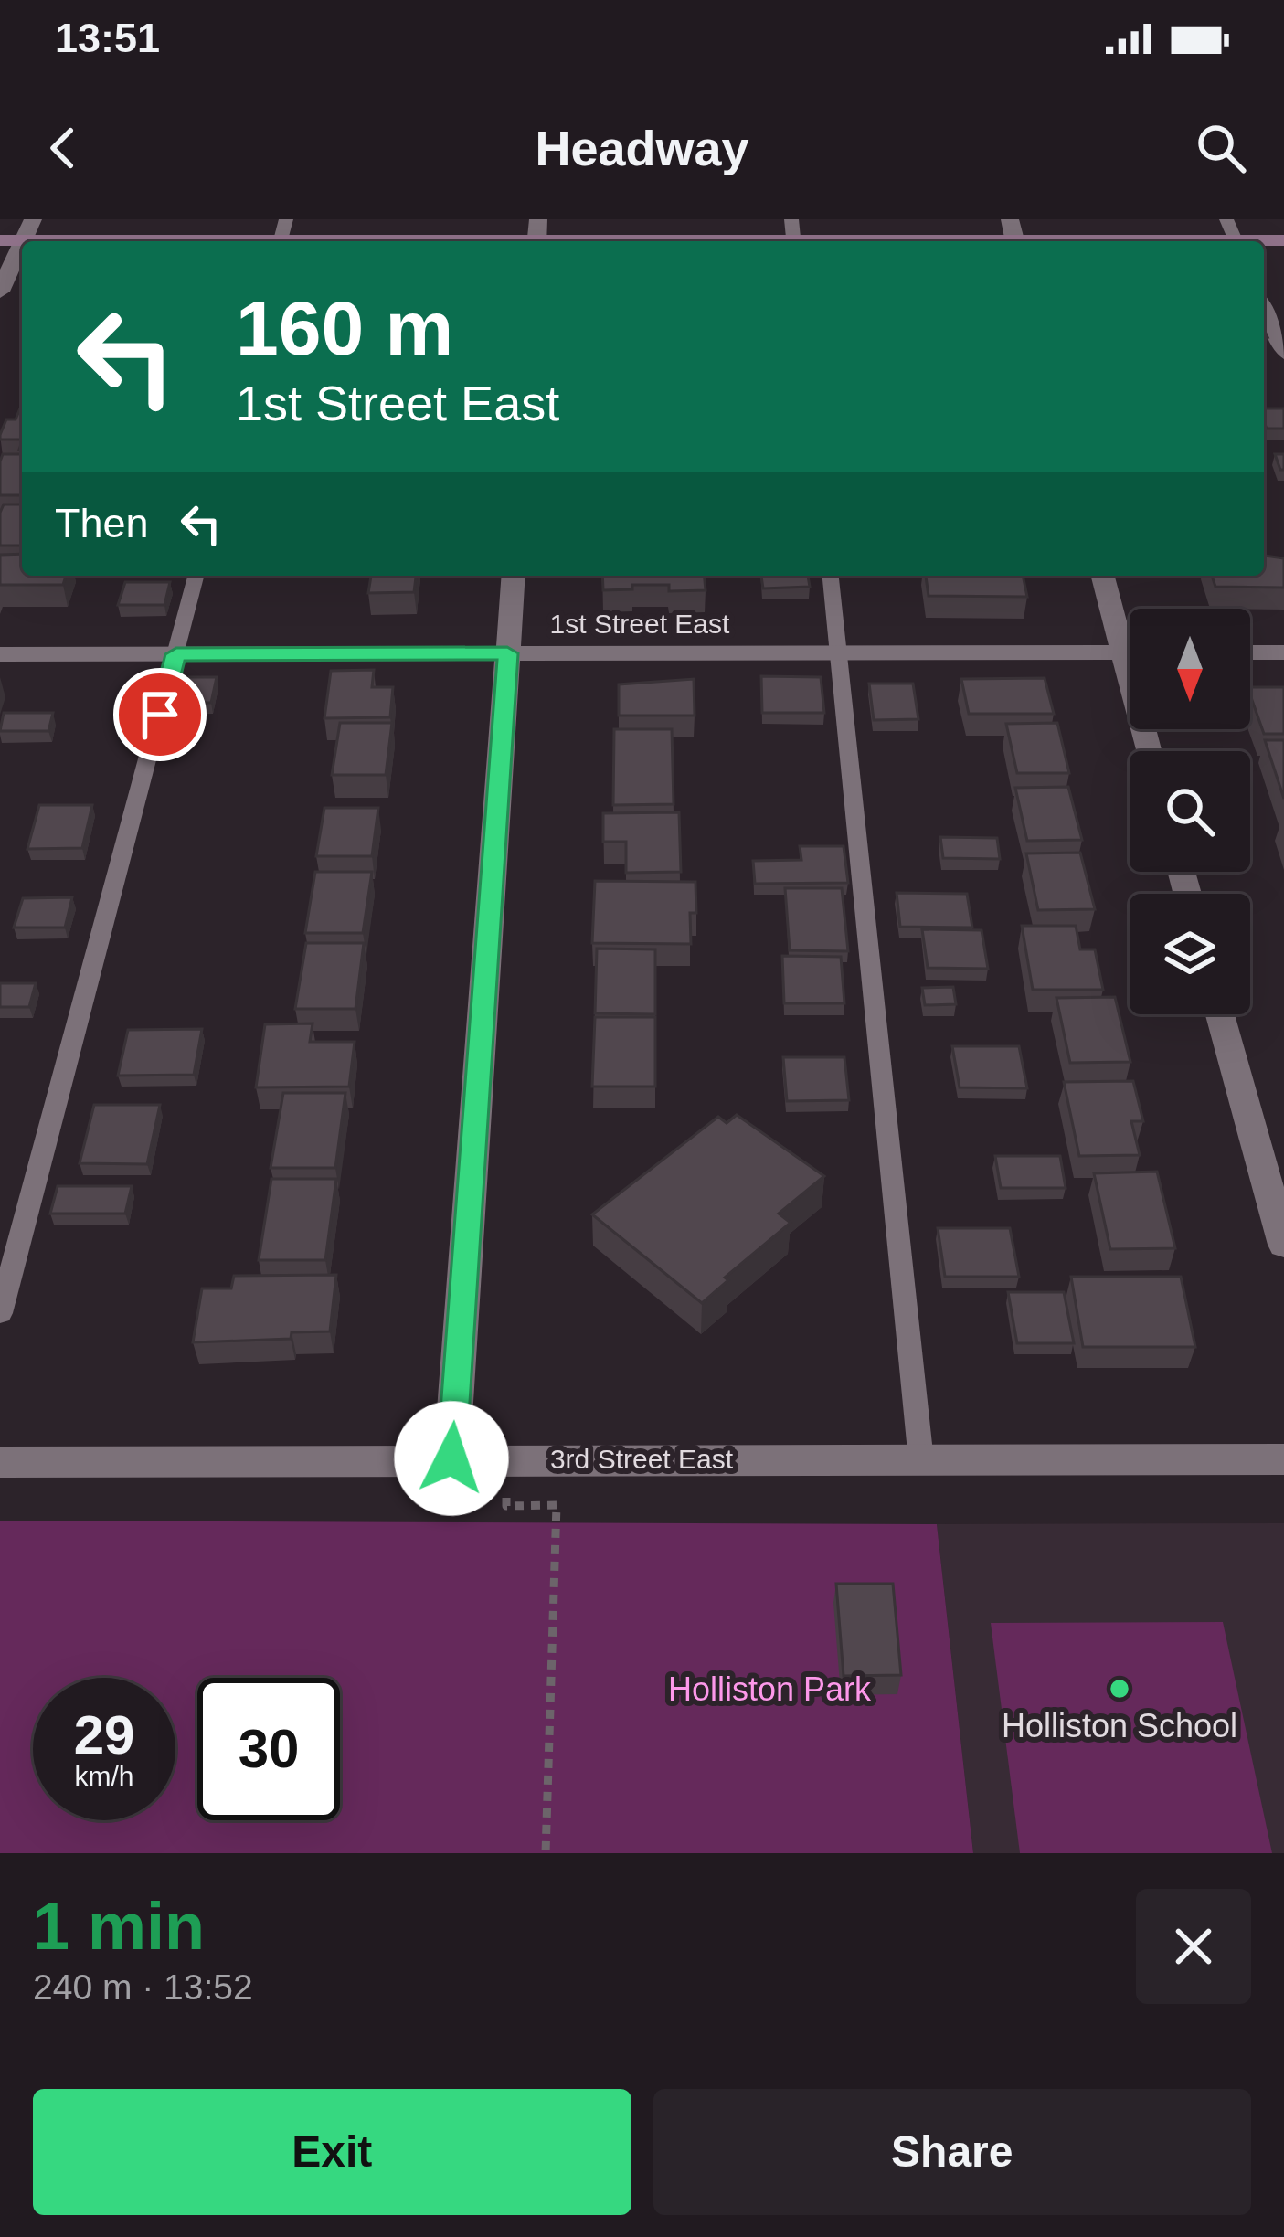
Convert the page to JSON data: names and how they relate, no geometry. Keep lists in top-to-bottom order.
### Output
{
  "streets": {
    "street": ["1st Street East", "3rd Street East"]
  },
  "parks": ["Holliston Park"],
  "places": ["Holliston School"],
  "north": "bottom",
  "page": {
    "status": "13:51",
    "header": "Headway",
    "turn": ["160 m", "1st Street East"],
    "then": "Then",
    "speed": "29 km/h",
    "limit": "30",
    "heading": ["1 min", "240 m · 13:52"],
    "buttons": ["Exit", "Share"]
  }
}
